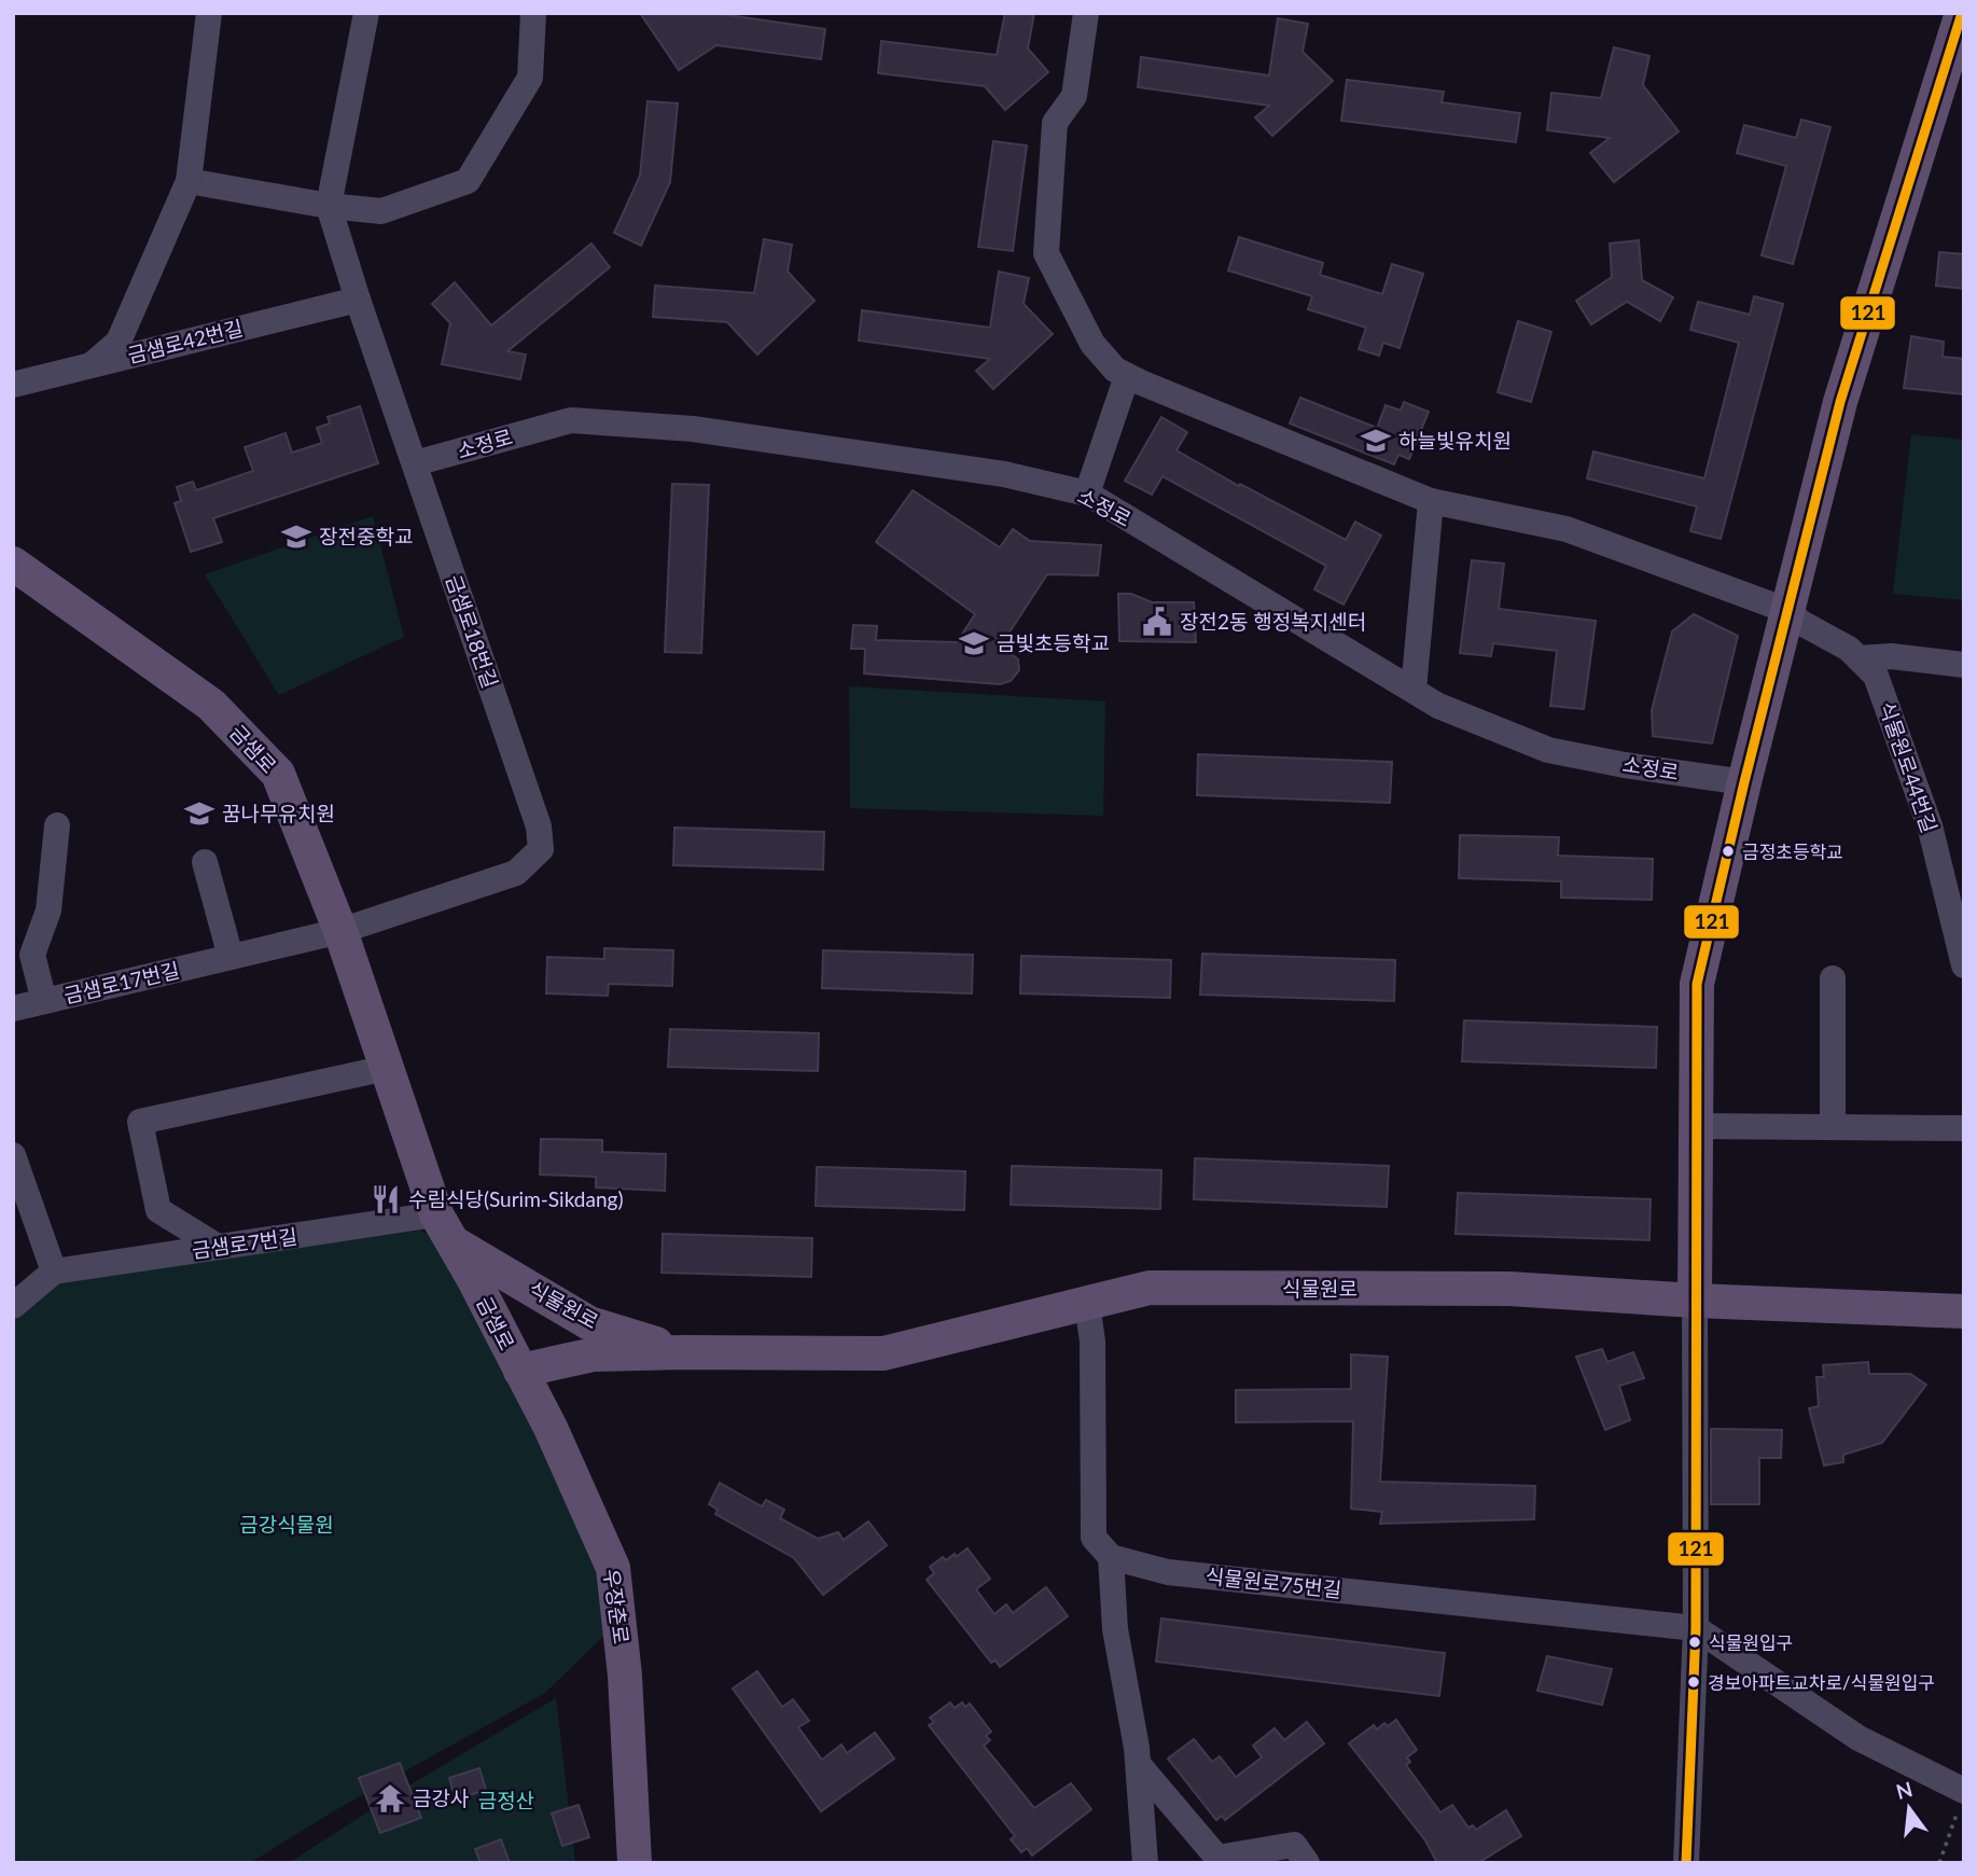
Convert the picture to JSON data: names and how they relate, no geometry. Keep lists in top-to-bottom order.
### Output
{
  "streets": {
    "main road": ["금샘로", "식물원로", "우장춘로"],
    "street": [
      "금샘로42번길",
      "소정로",
      "금샘로18번길",
      "식물원로44번길",
      "금샘로17번길",
      "금샘로7번길",
      "식물원로75번길"
    ]
  },
  "crossings": [
    ["금샘로42번길", "금샘로18번길"],
    ["소정로", "금샘로18번길"],
    ["금샘로18번길", "금샘로"],
    ["금샘로18번길", "금샘로17번길"],
    ["금샘로", "금샘로17번길"],
    ["금샘로", "금샘로7번길"],
    ["금샘로", "식물원로"],
    ["금샘로", "우장춘로"],
    ["금샘로7번길", "식물원로"],
    ["식물원로", "우장춘로"]
  ],
  "parks": ["금강식물원", "금정산"],
  "places": {
    "school or university": [
      "하늘빛유치원",
      "장전중학교",
      "금빛초등학교",
      "꿈나무유치원"
    ],
    "public building": ["장전2동 행정복지센터"],
    "other": ["금정초등학교", "식물원입구", "경보아파트교차로/식물원입구"],
    "restaurant": ["수림식당(Surim-Sikdang)"],
    "temple": ["금강사"]
  },
  "lines": ["transit line 121"],
  "north": "top"
}
